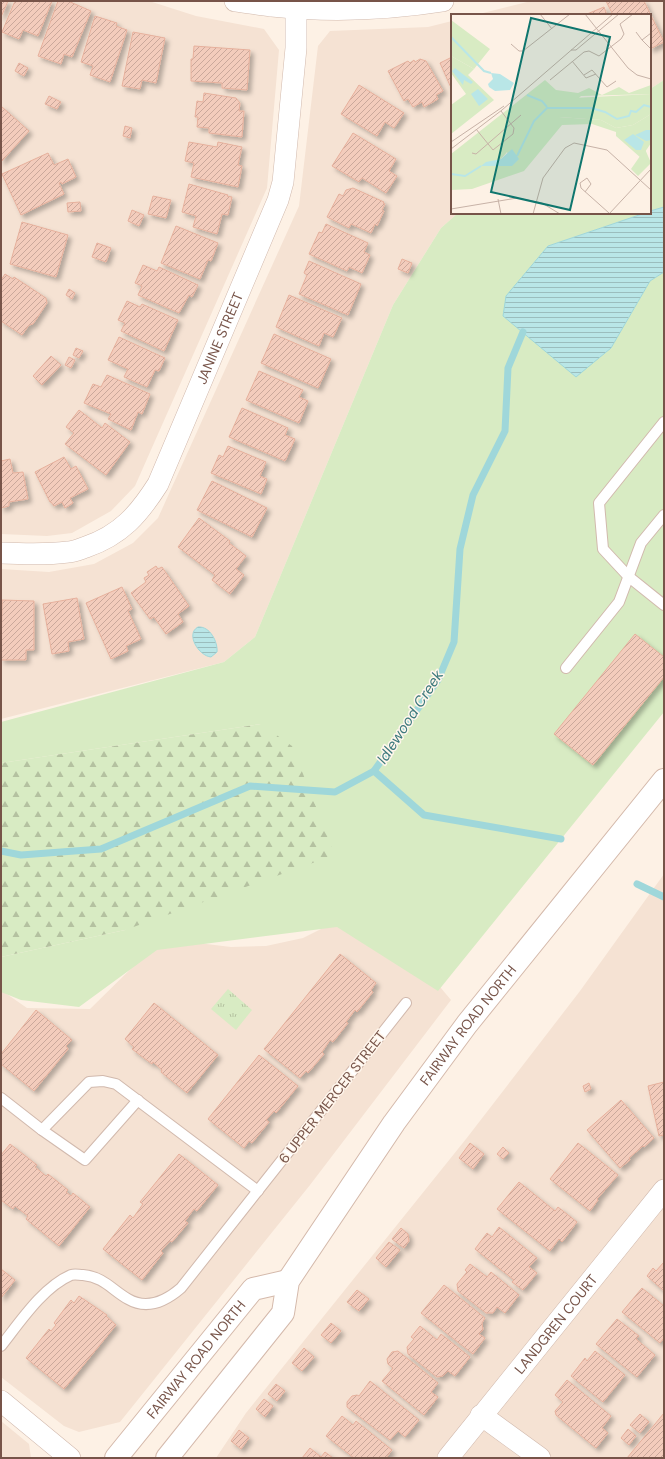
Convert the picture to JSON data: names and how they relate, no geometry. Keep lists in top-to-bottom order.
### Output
{
  "streets": {
    "main road": ["FAIRWAY ROAD NORTH"],
    "street": ["JANINE STREET", "LANDGREN COURT"],
    "lane": ["6 UPPER MERCER STREET"]
  },
  "water": ["Idlewood Creek"]
}
